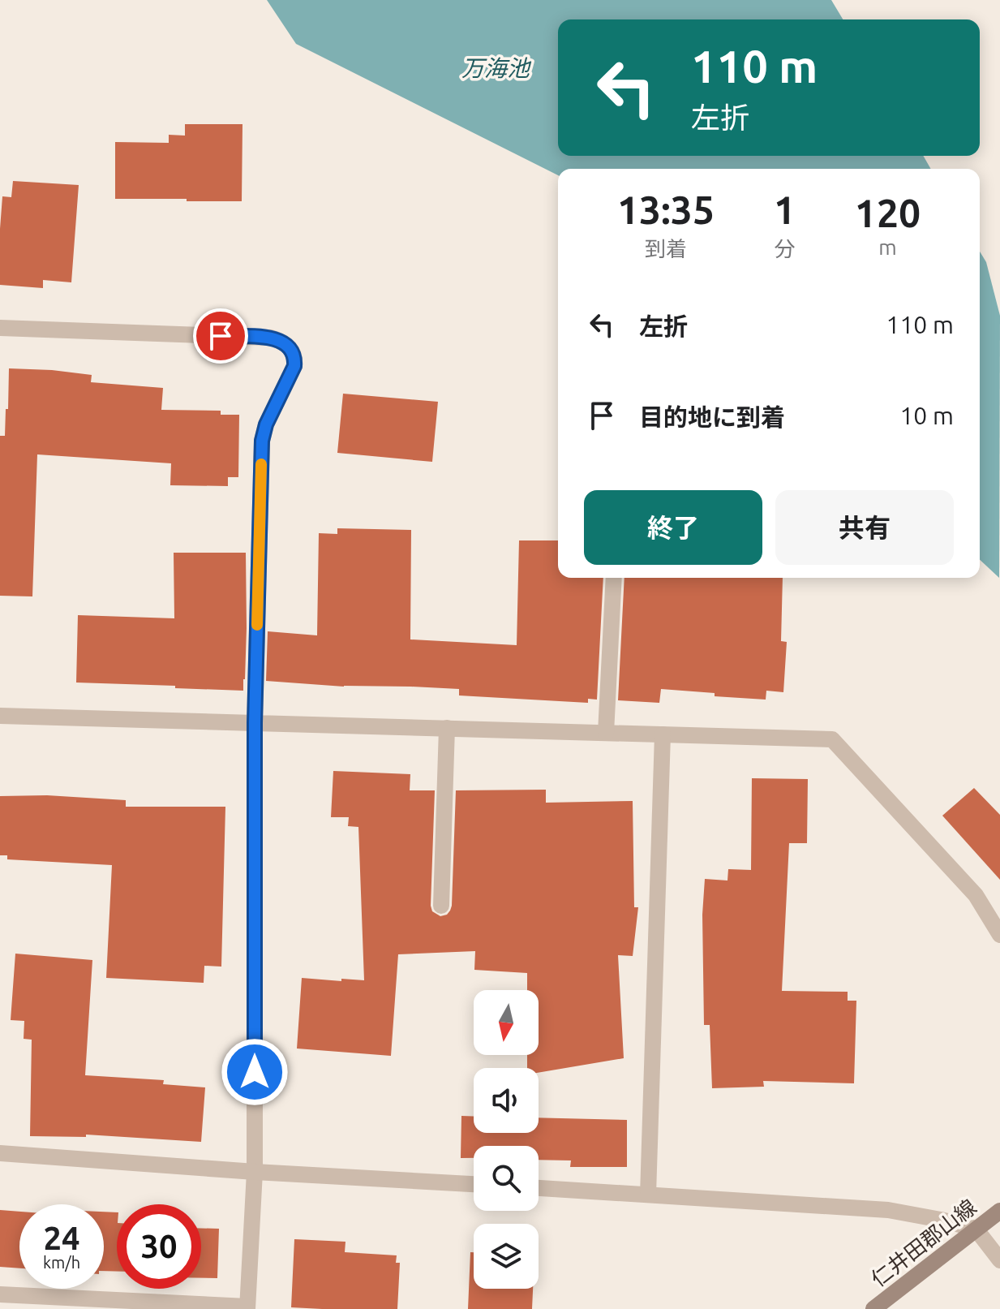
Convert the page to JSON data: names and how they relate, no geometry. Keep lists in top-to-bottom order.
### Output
{
  "streets": {
    "main road": ["仁井田郡山線"]
  },
  "water": ["万海池"],
  "north": "bottom",
  "page": {
    "turn": ["110 m", "左折"],
    "eta": [
      "13:35",
      "到着",
      "1",
      "分",
      "120",
      "m"
    ],
    "list": [
      {
        "name": "左折",
        "value": "110 m"
      },
      {
        "name": "目的地に到着",
        "value": "10 m"
      }
    ],
    "buttons": ["終了", "共有"],
    "speed": "24 km/h",
    "limit": "30"
  }
}
